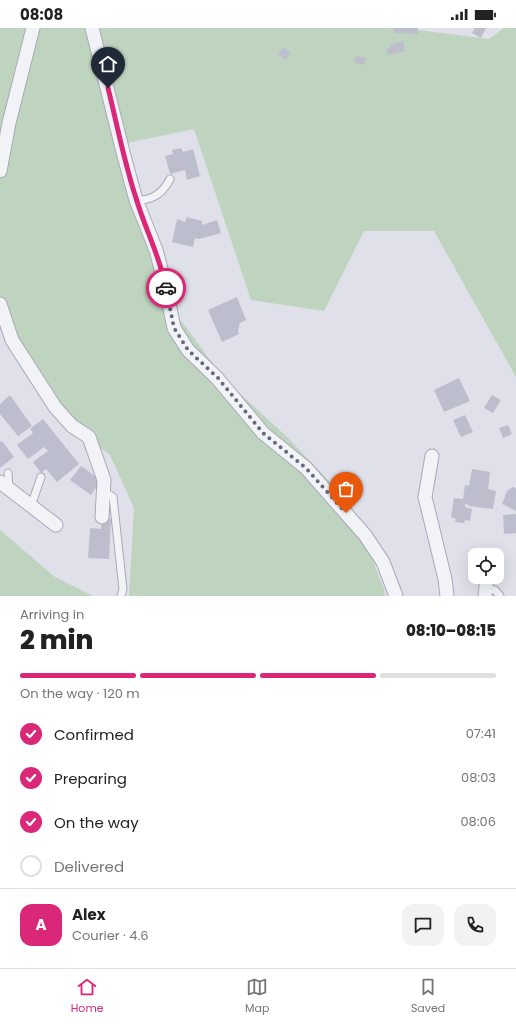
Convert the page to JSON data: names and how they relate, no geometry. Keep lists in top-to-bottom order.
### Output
{
  "page": {
    "status": "08:08",
    "heading": ["2 min", "Arriving in", "08:10–08:15"],
    "panel": ["Alex", "Courier · 4.6"],
    "bar": "On the way · 120 m",
    "list": [
      ["Confirmed", "07:41"],
      ["Preparing", "08:03"],
      ["On the way", "08:06"],
      "Delivered"
    ],
    "round": "A",
    "tabs": ["Home", "Map", "Saved"]
  }
}
